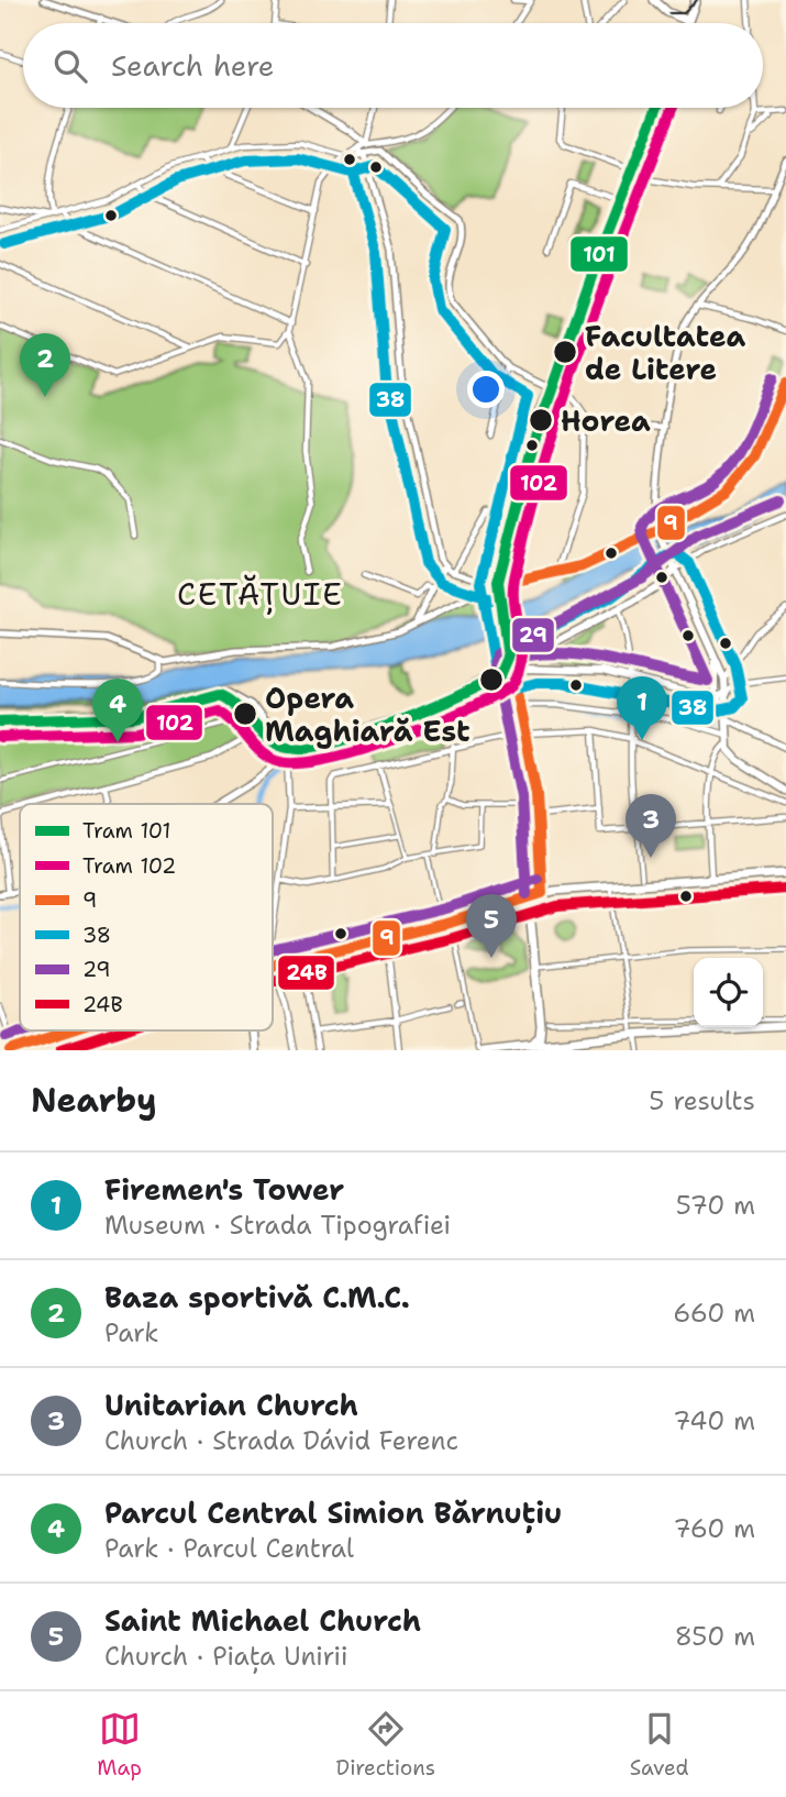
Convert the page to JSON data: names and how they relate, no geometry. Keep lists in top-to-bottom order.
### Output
{
  "districts": ["CETĂȚUIE"],
  "places": ["Facultatea de Litere", "Horea", "Opera Maghiară Est"],
  "lines": [
    "tram line 101",
    "tram line 102",
    "transit line 9",
    "transit line 38",
    "transit line 29",
    "transit line 24B"
  ],
  "legend": [
    "Tram 101",
    "Tram 102",
    "9",
    "38",
    "29",
    "24B"
  ],
  "page": {
    "search": "Search here",
    "pins": [
      "2",
      "1",
      "4",
      "3",
      "5"
    ],
    "heading": ["Nearby", "5 results"],
    "list": [
      {
        "mark": "1",
        "name": "Firemen's Tower",
        "note": "Museum · Strada Tipografiei",
        "value": "570 m"
      },
      {
        "mark": "2",
        "name": "Baza sportivă C.M.C.",
        "note": "Park",
        "value": "660 m"
      },
      {
        "mark": "3",
        "name": "Unitarian Church",
        "note": "Church · Strada Dávid Ferenc",
        "value": "740 m"
      },
      {
        "mark": "4",
        "name": "Parcul Central Simion Bărnuțiu",
        "note": "Park · Parcul Central",
        "value": "760 m"
      },
      {
        "mark": "5",
        "name": "Saint Michael Church",
        "note": "Church · Piața Unirii",
        "value": "850 m"
      }
    ],
    "nav": ["Map", "Directions", "Saved"]
  }
}
